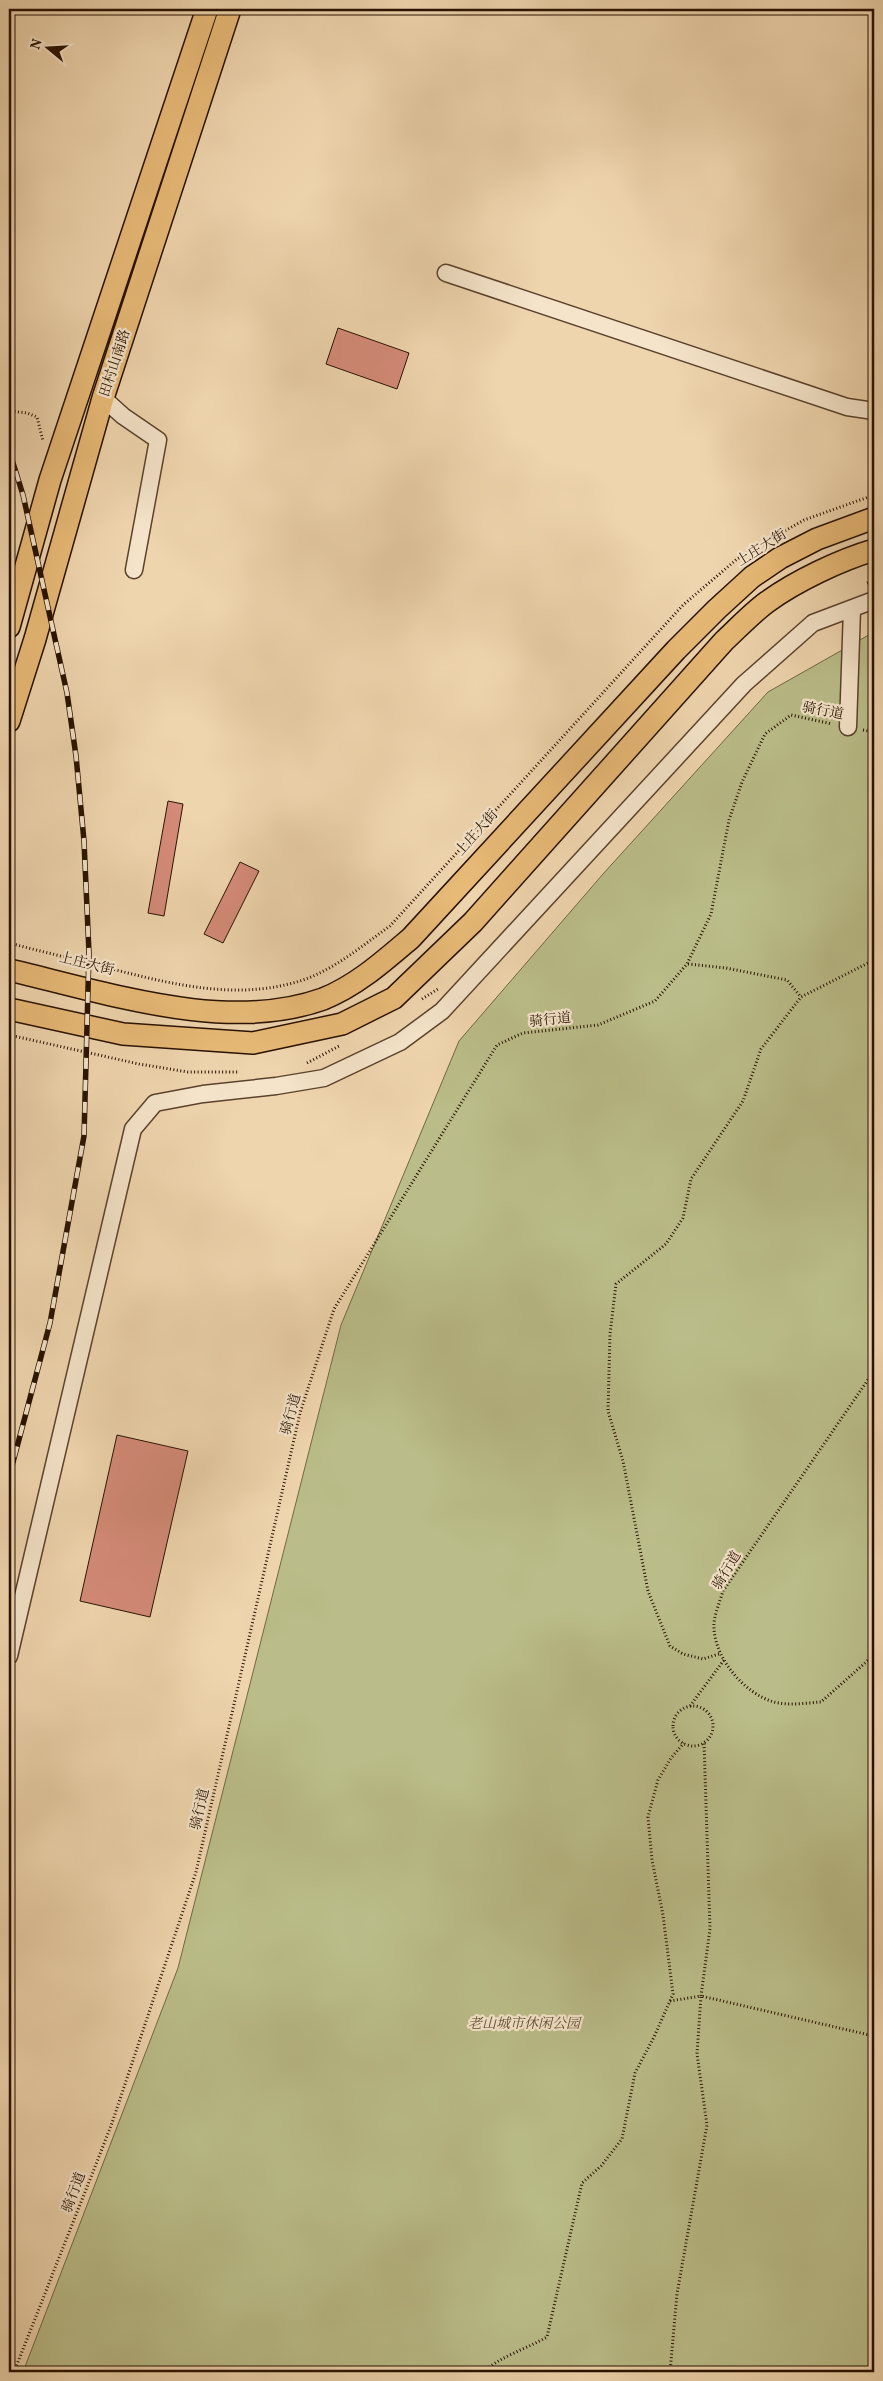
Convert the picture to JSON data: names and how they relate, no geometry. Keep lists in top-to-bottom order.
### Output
{
  "streets": {
    "main road": ["田村山南路", "上庄大街"],
    "path": ["骑行道"]
  },
  "parks": ["老山城市休闲公园"],
  "north": "left"
}
